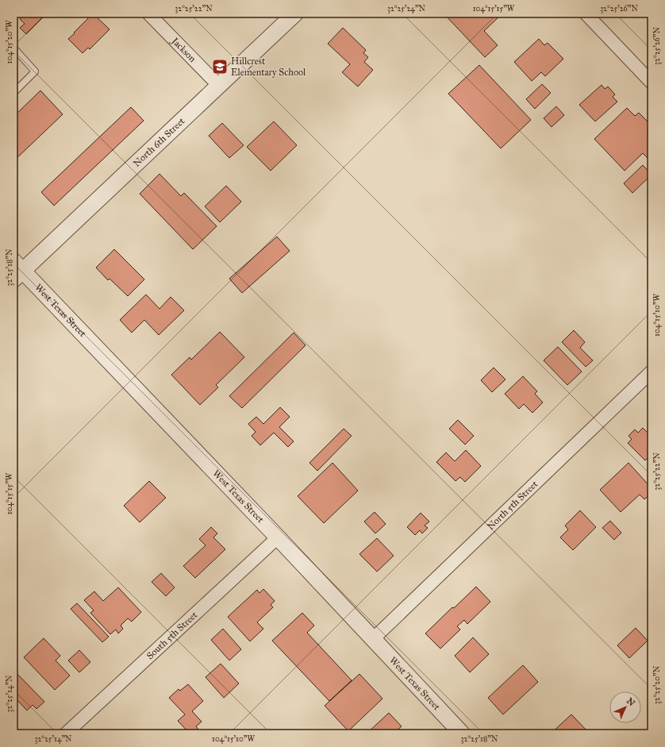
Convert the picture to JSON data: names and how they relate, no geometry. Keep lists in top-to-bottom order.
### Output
{
  "streets": {
    "street": [
      "Jackson",
      "North 6th Street",
      "West Texas Street",
      "North 5th Street",
      "South 5th Street"
    ]
  },
  "crossings": [
    ["Jackson", "North 6th Street"],
    ["North 6th Street", "West Texas Street"],
    ["West Texas Street", "North 5th Street"],
    ["West Texas Street", "South 5th Street"]
  ],
  "places": {
    "school or university": ["Hillcrest Elementary School"]
  },
  "north": "top right",
  "coordinates": [
    "32°25'22\"N",
    "32°25'24\"N",
    "104°15'15\"W",
    "32°25'26\"N",
    "104°15'20\"W",
    "32°25'18\"N",
    "104°15'10\"W",
    "32°25'20\"N",
    "32°25'14\"N"
  ]
}
